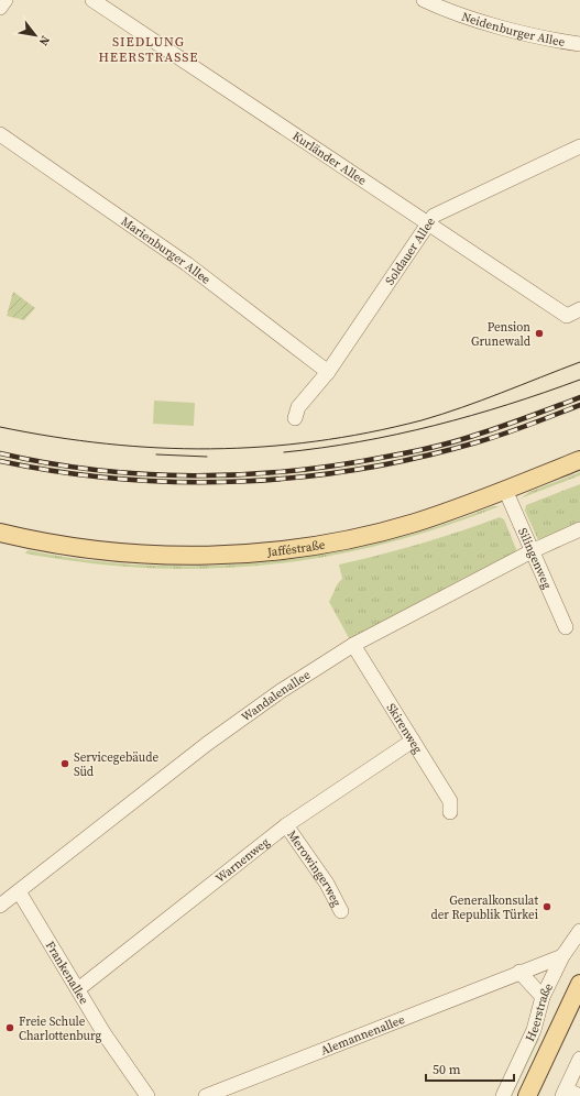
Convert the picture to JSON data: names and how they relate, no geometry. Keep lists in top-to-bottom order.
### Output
{
  "streets": {
    "main road": ["Jafféstraße", "Heerstraße"],
    "street": [
      "Neidenburger Allee",
      "Kurländer Allee",
      "Marienburger Allee",
      "Soldauer Allee",
      "Silingenweg",
      "Wandalenallee",
      "Skirenweg",
      "Warnenweg",
      "Merowingerweg",
      "Frankenallee",
      "Alemannenallee"
    ]
  },
  "crossings": [
    ["Kurländer Allee", "Soldauer Allee"],
    ["Marienburger Allee", "Soldauer Allee"],
    ["Jafféstraße", "Silingenweg"],
    ["Silingenweg", "Wandalenallee"],
    ["Wandalenallee", "Skirenweg"],
    ["Wandalenallee", "Frankenallee"],
    ["Skirenweg", "Warnenweg"],
    ["Warnenweg", "Merowingerweg"],
    ["Warnenweg", "Frankenallee"],
    ["Heerstraße", "Alemannenallee"]
  ],
  "districts": ["SIEDLUNG HEERSTRASSE"],
  "places": [
    "Pension Grunewald",
    "Servicegebäude Süd",
    "Generalkonsulat der Republik Türkei",
    "Freie Schule Charlottenburg"
  ],
  "scale_bar": "50 m",
  "north": "bottom right"
}
